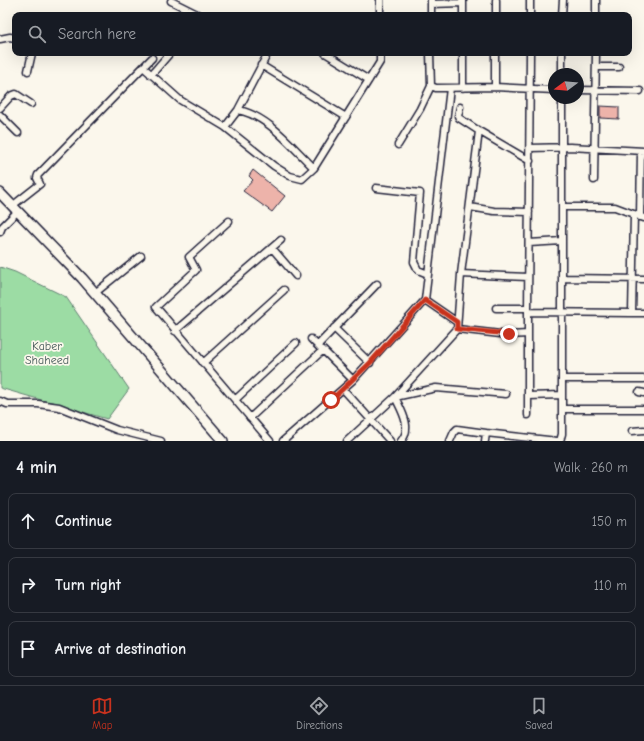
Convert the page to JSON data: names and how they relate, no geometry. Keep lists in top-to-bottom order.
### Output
{
  "parks": ["Kaber Shaheed"],
  "north": "left",
  "page": {
    "search": "Search here",
    "heading": ["4 min", "Walk · 260 m"],
    "list": [
      ["Continue", "150 m"],
      ["Turn right", "110 m"],
      "Arrive at destination"
    ],
    "nav": ["Map", "Directions", "Saved"]
  }
}
